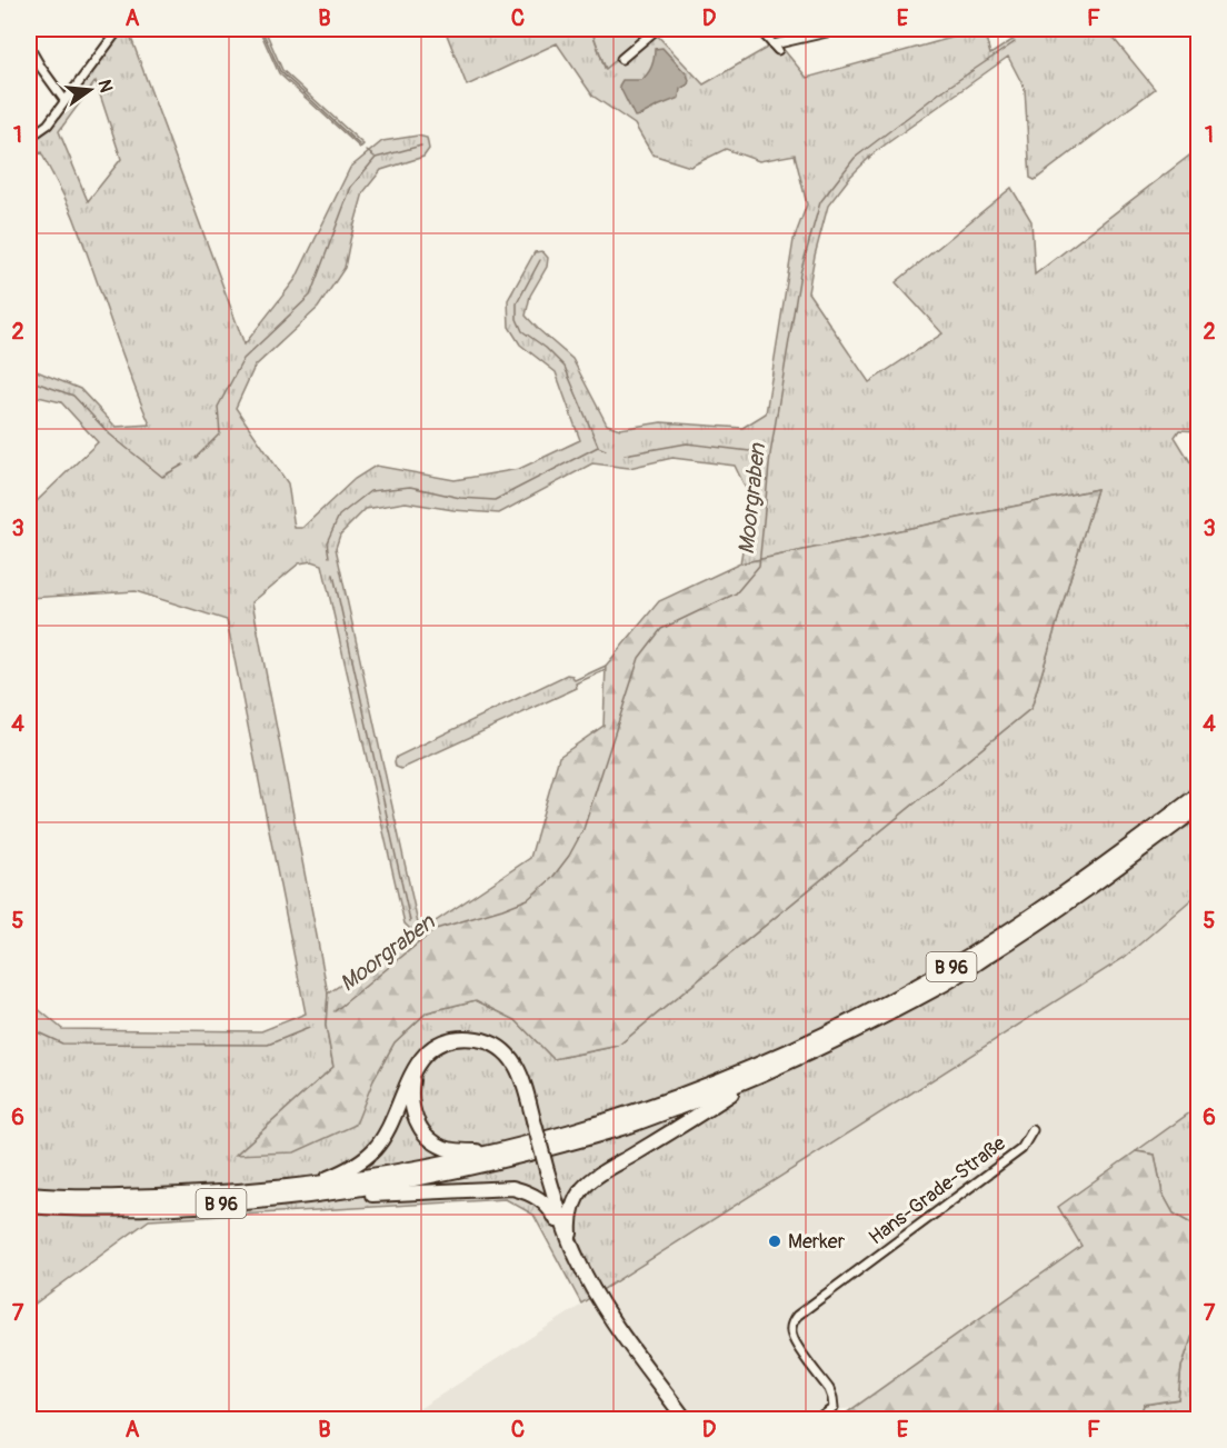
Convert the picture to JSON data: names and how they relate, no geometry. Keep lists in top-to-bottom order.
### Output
{
  "streets": {
    "highway": ["B 96"],
    "street": ["Hans-Grade-Straße"]
  },
  "water": ["Moorgraben"],
  "places": ["Merker"],
  "north": "right",
  "grid": {
    "columns": [
      "A",
      "B",
      "C",
      "D",
      "E",
      "F"
    ],
    "rows": [
      "1",
      "2",
      "3",
      "4",
      "5",
      "6",
      "7"
    ]
  }
}
